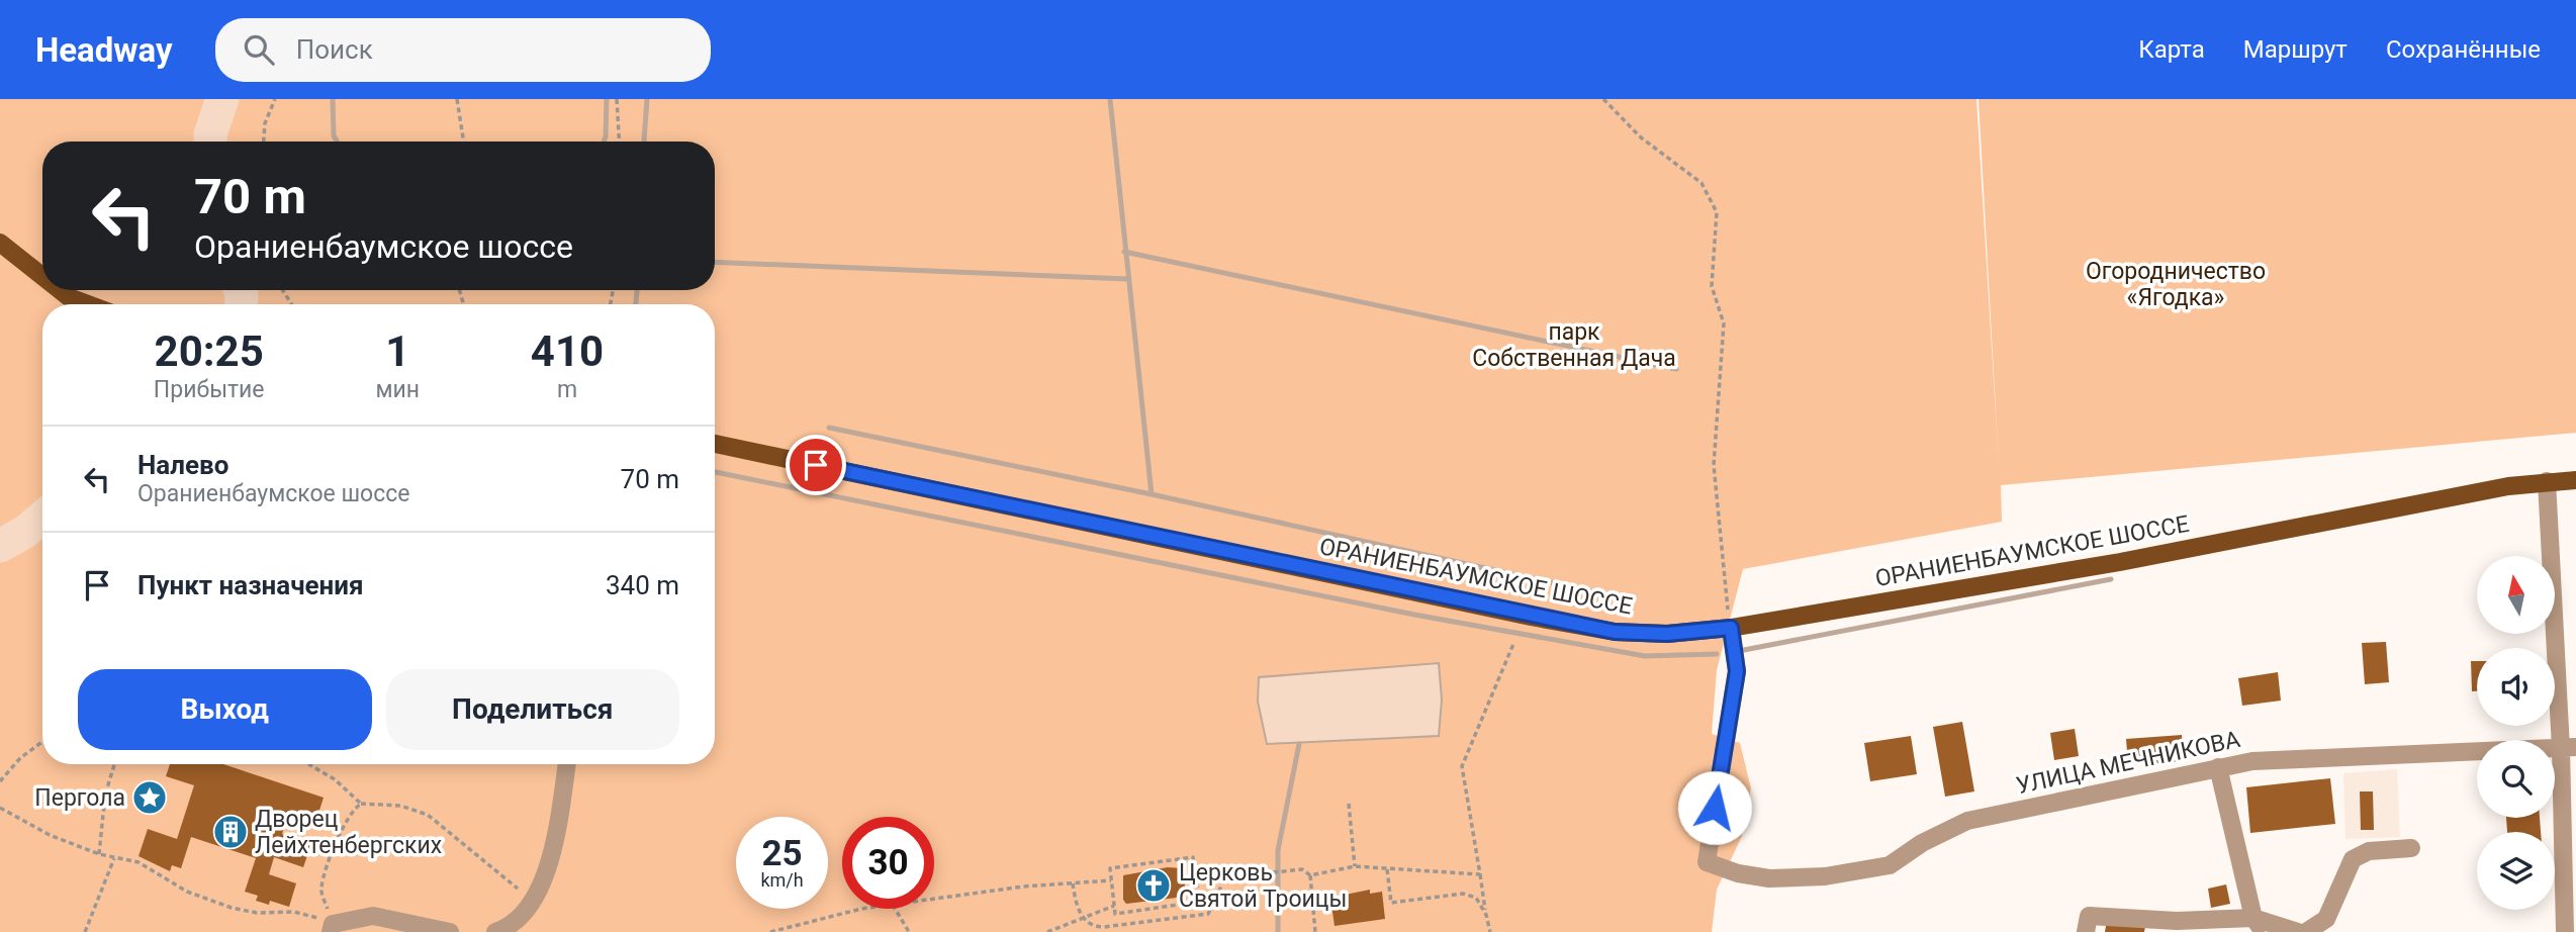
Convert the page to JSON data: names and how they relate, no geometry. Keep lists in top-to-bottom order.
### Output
{
  "streets": {
    "main road": ["ОРАНИЕНБАУМСКОЕ ШОССЕ"],
    "street": ["УЛИЦА МЕЧНИКОВА"]
  },
  "crossings": [
    ["ОРАНИЕНБАУМСКОЕ ШОССЕ", "УЛИЦА МЕЧНИКОВА"]
  ],
  "parks": ["Огородничество «Ягодка»", "парк Собственная Дача"],
  "places": {
    "place": ["Пергола"],
    "building": ["Дворец Лейхтенбергских"],
    "church": ["Церковь Святой Троицы"]
  },
  "north": "top",
  "page": {
    "header": "Headway",
    "search": "Поиск",
    "nav": ["Карта", "Маршрут", "Сохранённые"],
    "turn": ["70 m", "Ораниенбаумское шоссе"],
    "eta": [
      "20:25",
      "Прибытие",
      "1",
      "мин",
      "410",
      "m"
    ],
    "list": [
      {
        "name": "Налево",
        "note": "Ораниенбаумское шоссе",
        "value": "70 m"
      },
      {
        "name": "Пункт назначения",
        "value": "340 m"
      }
    ],
    "buttons": ["Выход", "Поделиться"],
    "speed": "25 km/h",
    "limit": "30"
  }
}
